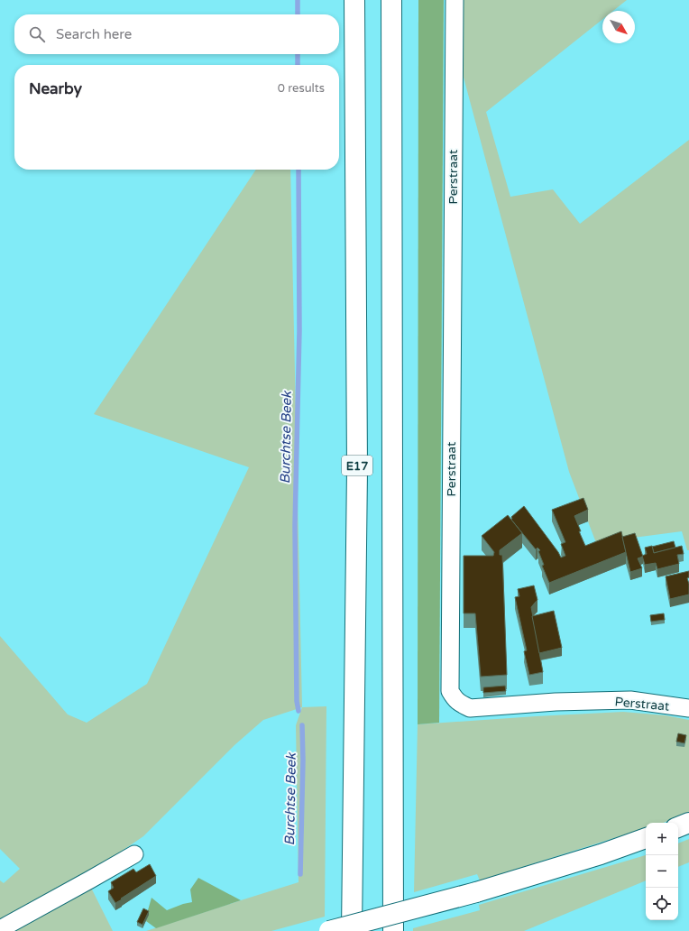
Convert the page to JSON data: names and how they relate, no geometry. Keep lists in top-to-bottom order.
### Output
{
  "streets": {
    "main road": ["E17"],
    "street": ["Perstraat"]
  },
  "water": ["Burchtse Beek"],
  "north": "bottom right",
  "page": {
    "search": "Search here",
    "heading": ["Nearby", "0 results"],
    "map_buttons": ["+", "−"]
  }
}
